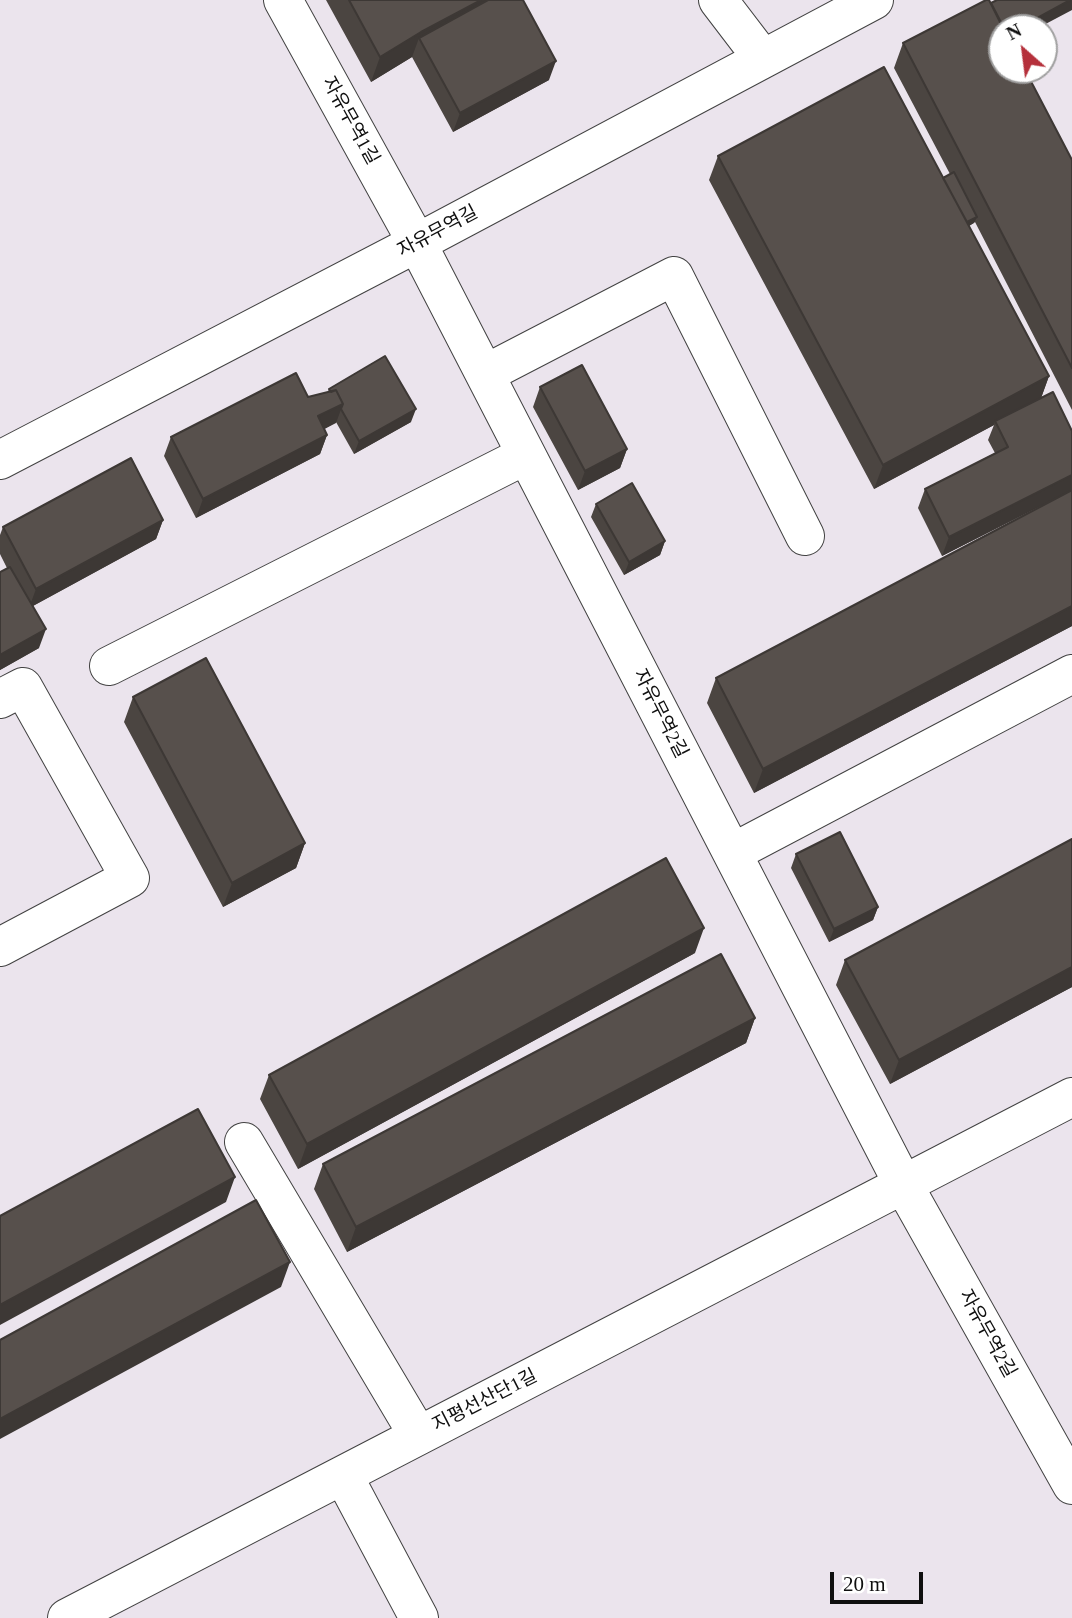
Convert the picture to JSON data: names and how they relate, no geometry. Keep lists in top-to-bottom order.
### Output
{
  "streets": {
    "street": [
      "자유무역1길",
      "자유무역길",
      "자유무역2길",
      "지평선산단1길"
    ]
  },
  "crossings": [
    ["자유무역1길", "자유무역길"],
    ["자유무역1길", "자유무역2길"],
    ["자유무역길", "자유무역2길"],
    ["자유무역2길", "지평선산단1길"]
  ],
  "scale_bar": "20 m",
  "north": "top left"
}
